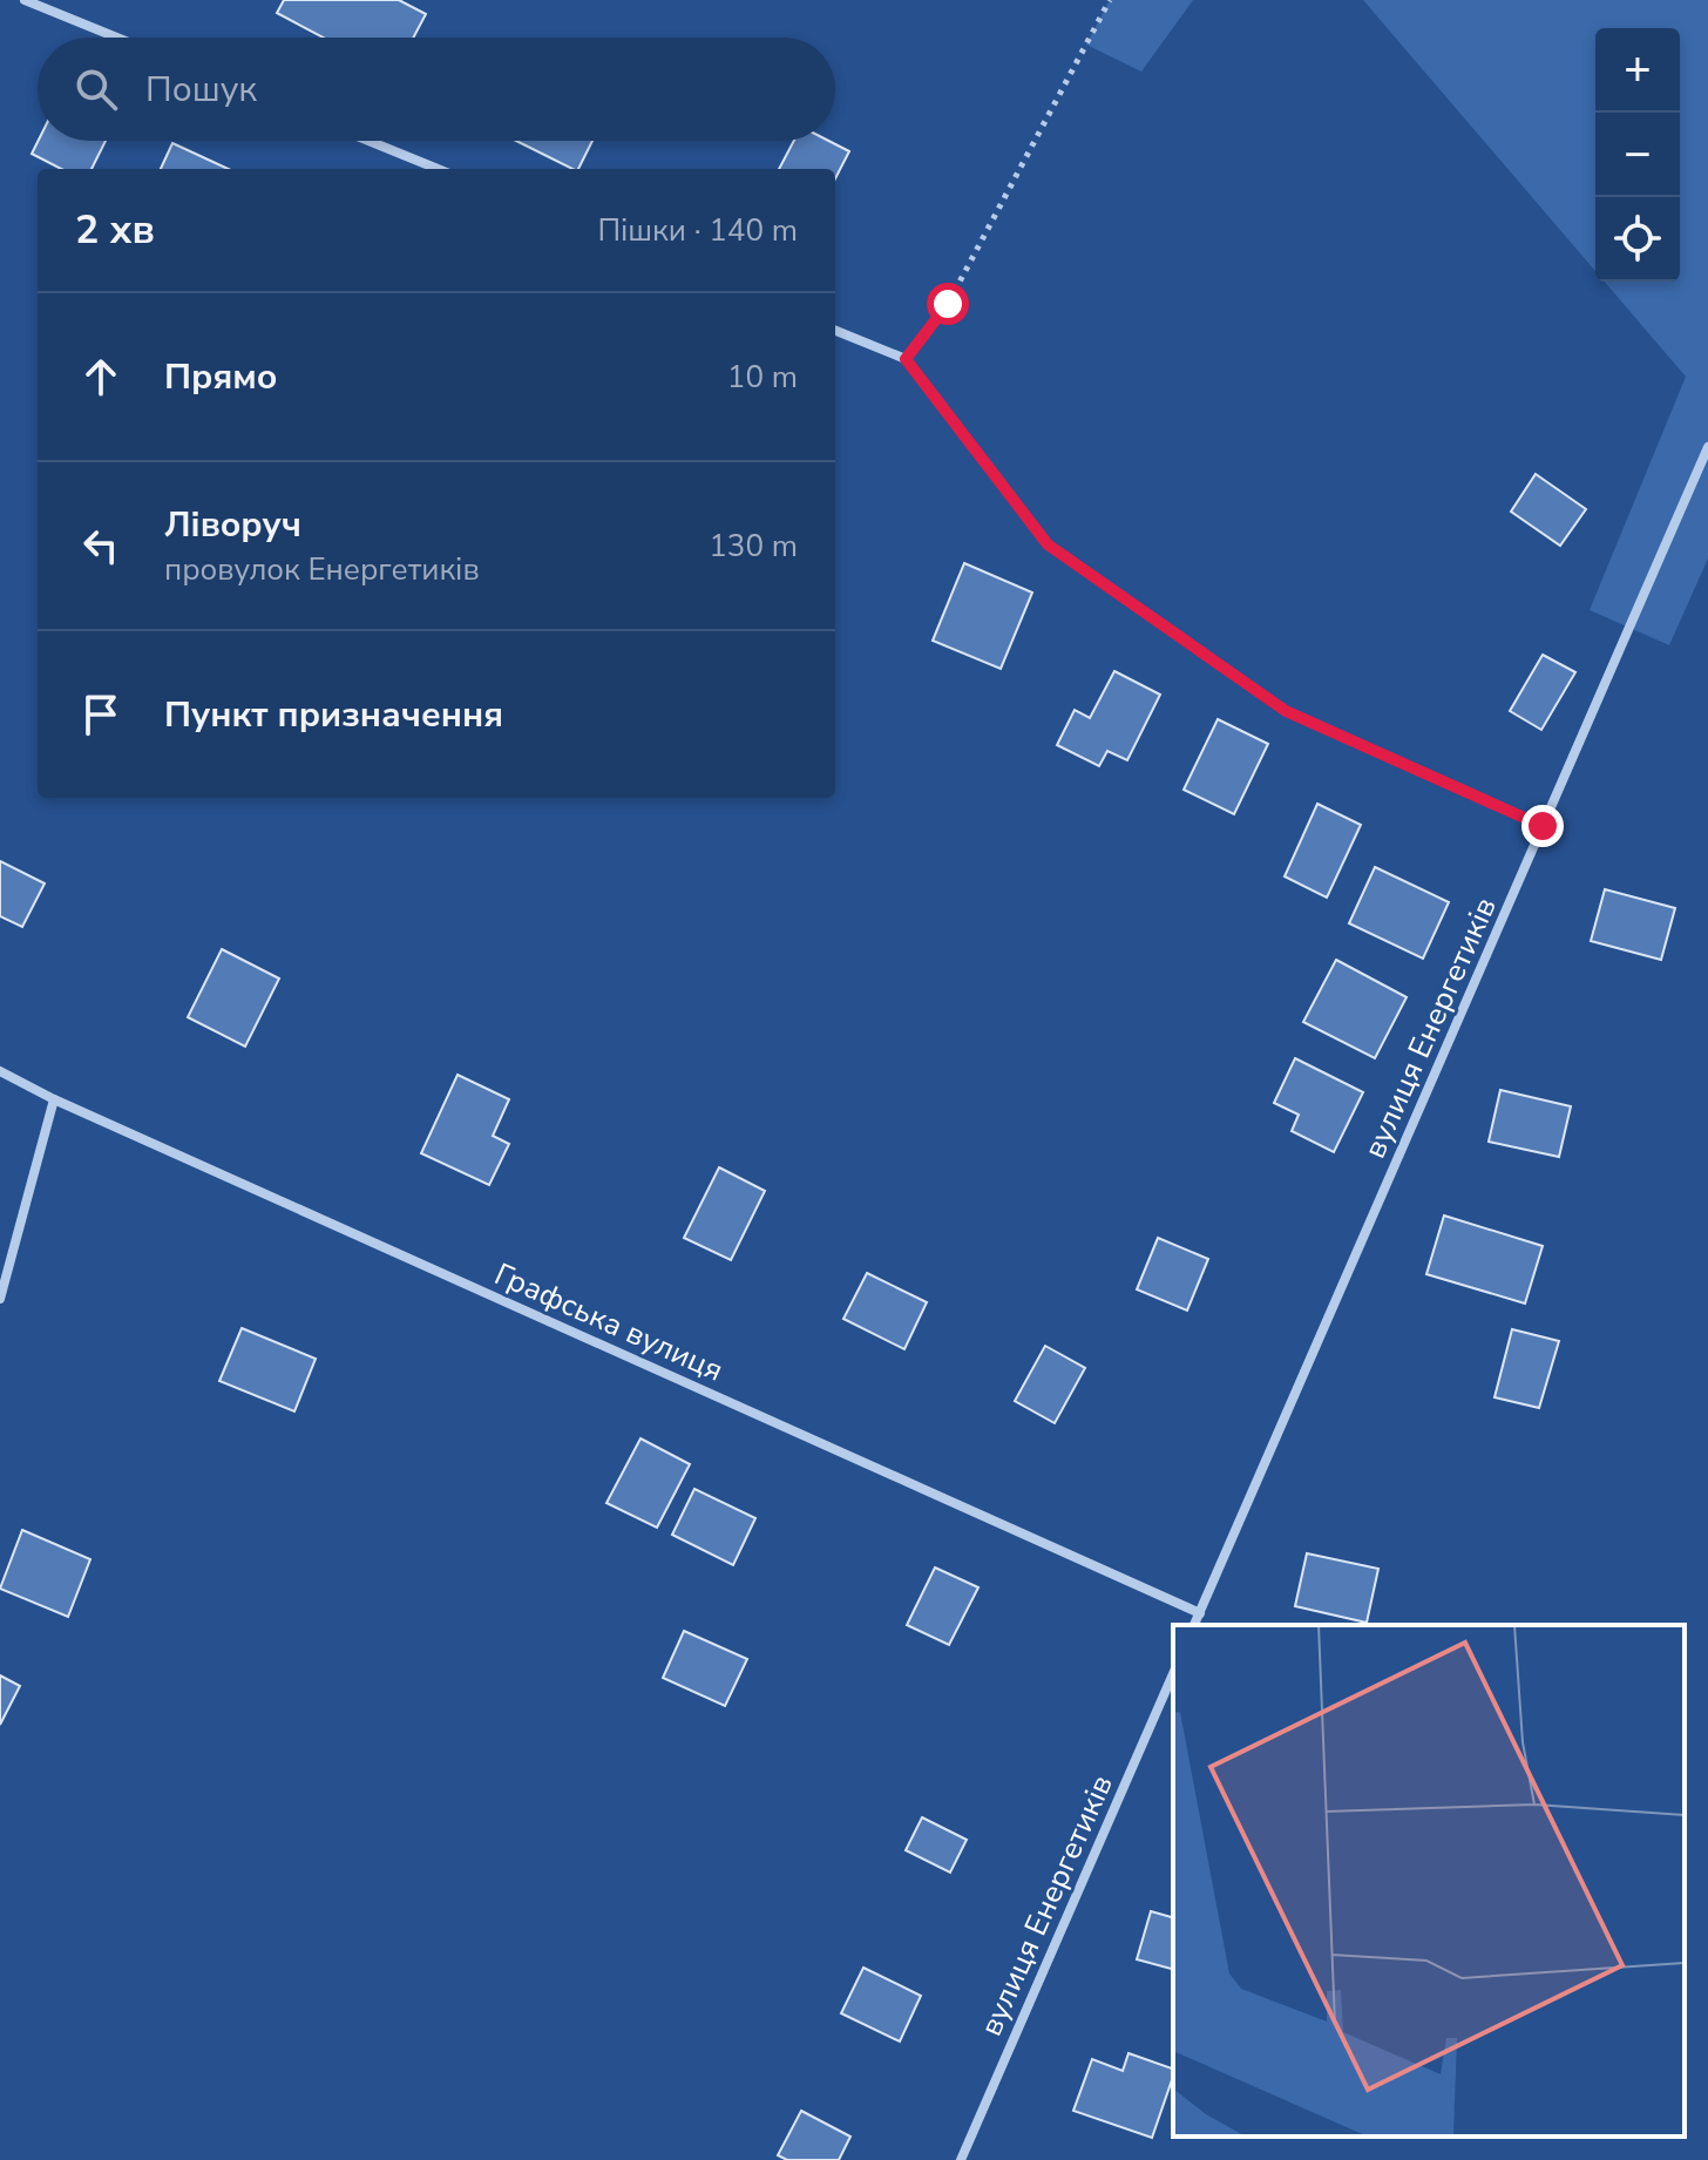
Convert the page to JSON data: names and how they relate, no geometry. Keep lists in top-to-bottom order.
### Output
{
  "streets": {
    "street": ["вулиця Енергетиків", "Графська вулиця"]
  },
  "crossings": [
    ["вулиця Енергетиків", "Графська вулиця"]
  ],
  "page": {
    "map_buttons": ["+", "−"],
    "search": "Пошук",
    "heading": ["2 хв", "Пішки · 140 m"],
    "list": [
      ["Прямо", "10 m"],
      ["Ліворуч", "провулок Енергетиків", "130 m"],
      "Пункт призначення"
    ]
  }
}
